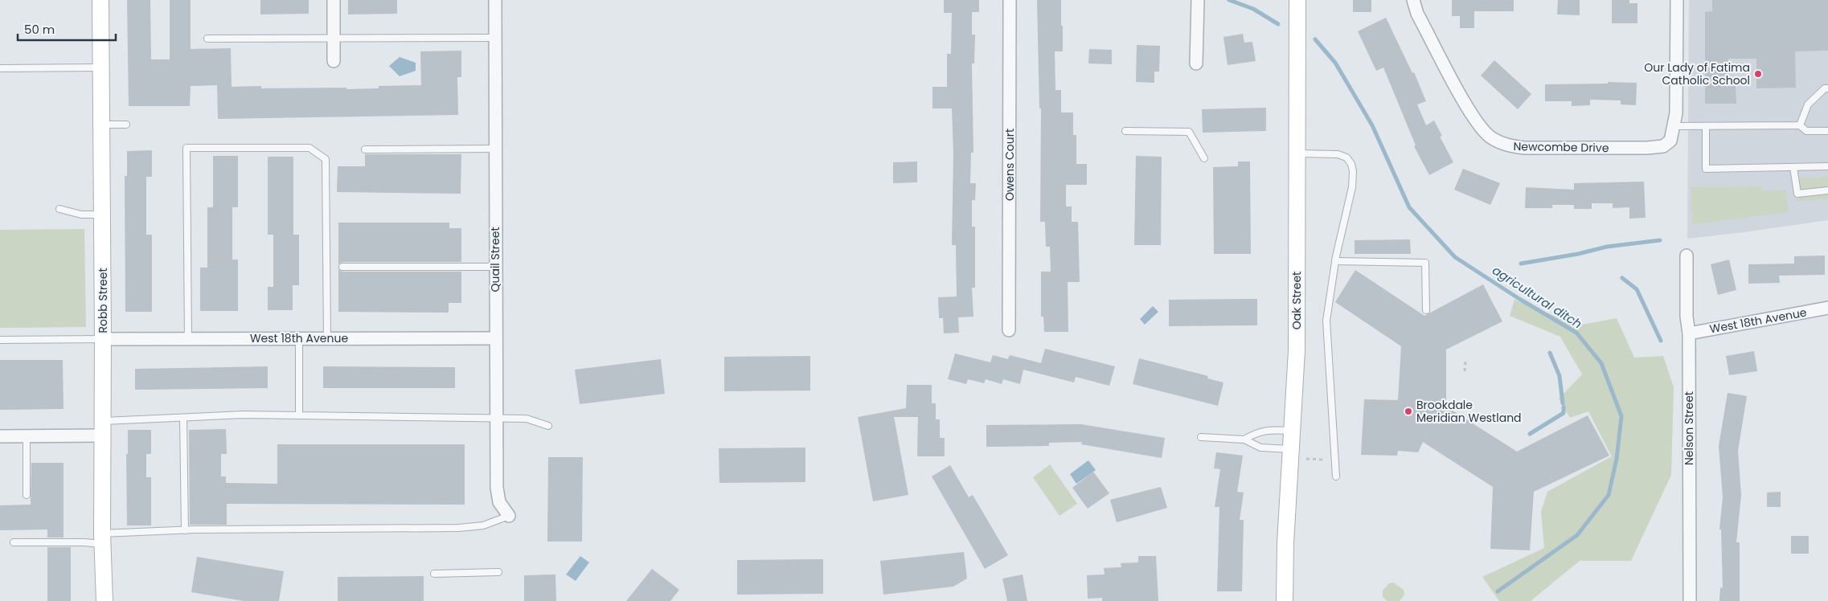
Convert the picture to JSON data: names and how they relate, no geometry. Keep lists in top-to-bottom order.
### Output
{
  "streets": {
    "street": [
      "Newcombe Drive",
      "Owens Court",
      "Quail Street",
      "Robb Street",
      "Oak Street",
      "West 18th Avenue",
      "Nelson Street"
    ]
  },
  "crossings": [
    ["Quail Street", "West 18th Avenue"],
    ["Robb Street", "West 18th Avenue"],
    ["West 18th Avenue", "Nelson Street"]
  ],
  "water": ["agricultural ditch"],
  "places": ["Our Lady of Fatima Catholic School", "Brookdale Meridian Westland"],
  "scale_bar": "50 m"
}
